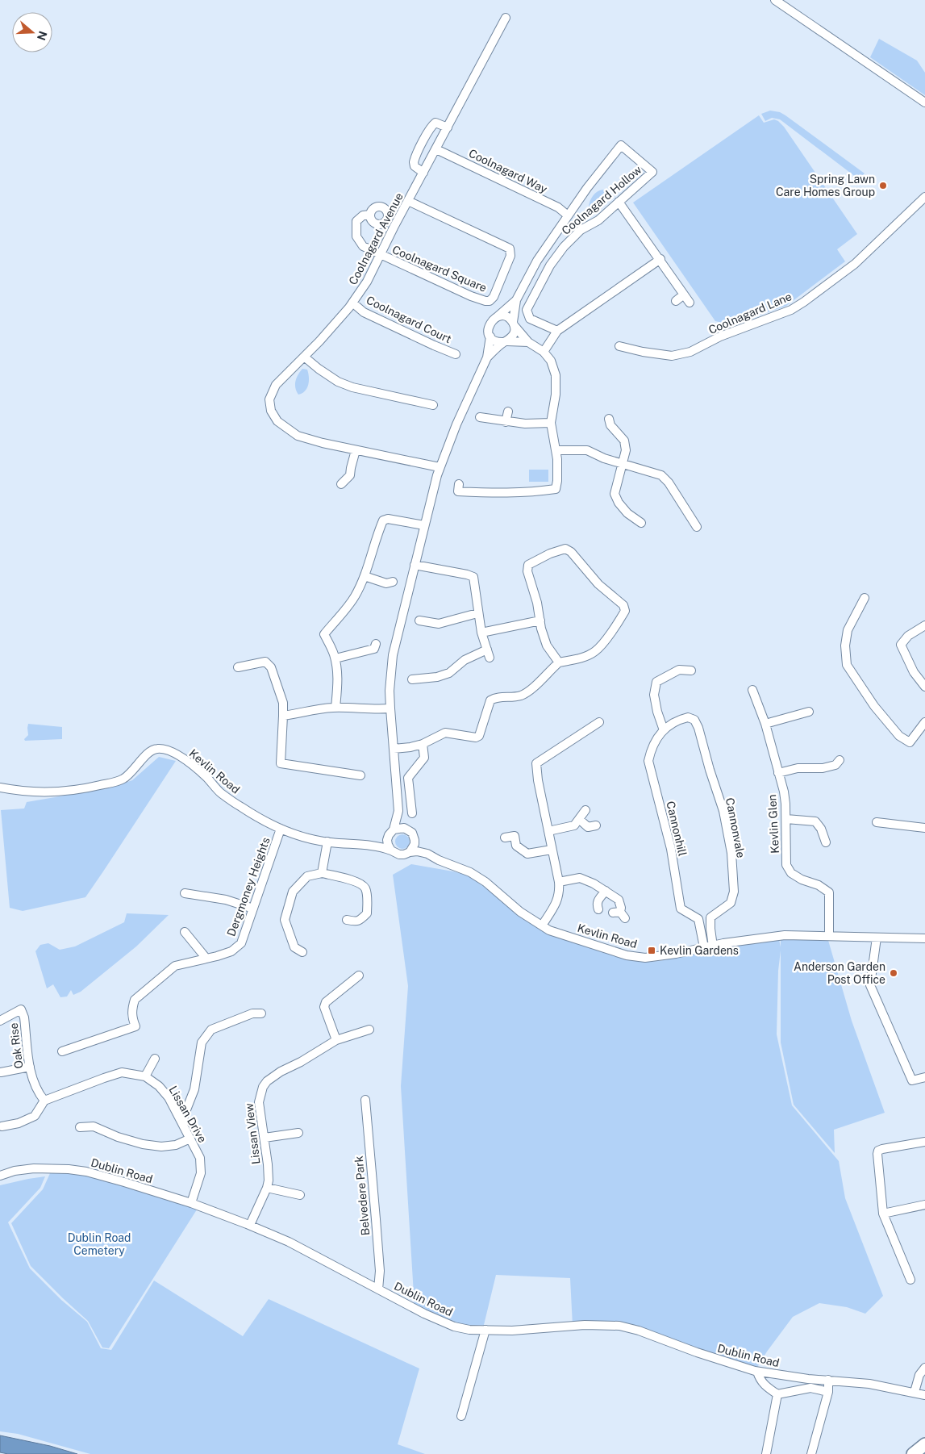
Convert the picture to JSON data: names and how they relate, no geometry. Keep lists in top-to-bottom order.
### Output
{
  "streets": {
    "street": [
      "Coolnagard Way",
      "Coolnagard Hollow",
      "Coolnagard Avenue",
      "Coolnagard Square",
      "Coolnagard Lane",
      "Coolnagard Court",
      "Kevlin Road",
      "Kevlin Glen",
      "Cannonvale",
      "Cannonhill",
      "Dergmoney Heights",
      "Oak Rise",
      "Lissan Drive",
      "Lissan View",
      "Dublin Road",
      "Belvedere Park"
    ]
  },
  "crossings": [
    ["Coolnagard Way", "Coolnagard Hollow"],
    ["Coolnagard Way", "Coolnagard Avenue"],
    ["Coolnagard Avenue", "Coolnagard Square"],
    ["Coolnagard Avenue", "Coolnagard Court"],
    ["Kevlin Road", "Kevlin Glen"],
    ["Kevlin Road", "Cannonvale"],
    ["Kevlin Road", "Cannonhill"],
    ["Kevlin Road", "Dergmoney Heights"],
    ["Cannonvale", "Cannonhill"],
    ["Oak Rise", "Lissan Drive"],
    ["Lissan Drive", "Dublin Road"],
    ["Lissan View", "Dublin Road"],
    ["Dublin Road", "Belvedere Park"]
  ],
  "parks": ["Dublin Road Cemetery"],
  "places": {
    "other": ["Spring Lawn Care Homes Group", "Anderson Garden Post Office"],
    "transit": ["Kevlin Gardens"]
  },
  "north": "right"
}
